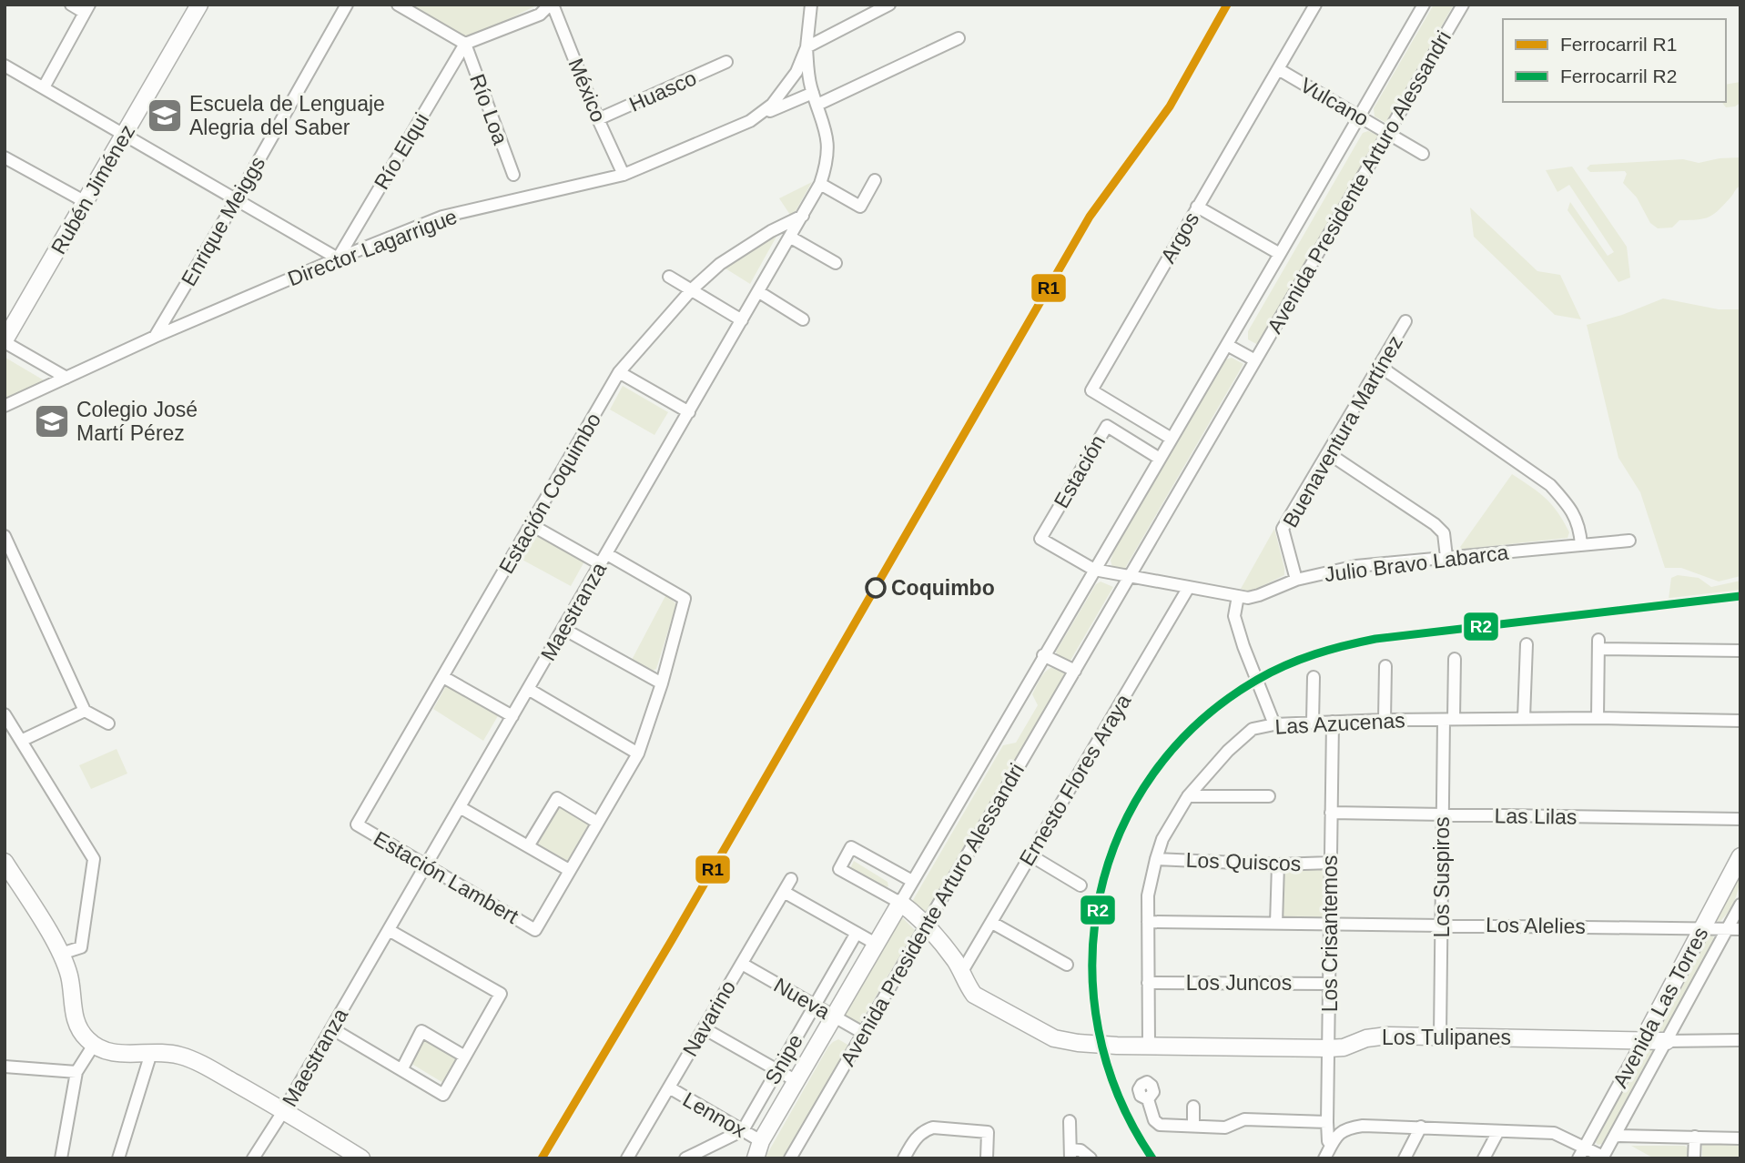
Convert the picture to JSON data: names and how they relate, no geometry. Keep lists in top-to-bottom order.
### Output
{
  "streets": {
    "street": [
      "México",
      "Huasco",
      "Vulcano",
      "Río Loa",
      "Río Elqui",
      "Avenida Presidente Arturo Alessandri",
      "Rubén Jiménez",
      "Enrique Meiggs",
      "Argos",
      "Director Lagarrigue",
      "Buenaventura Martínez",
      "Estación",
      "Estación Coquimbo",
      "Julio Bravo Labarca",
      "Maestranza",
      "Las Azucenas",
      "Ernesto Flores Araya",
      "Las Lilas",
      "Los Quiscos",
      "Estación Lambert",
      "Los Suspiros",
      "Los Alelies",
      "Los Crisantemos",
      "Los Juncos",
      "Nueva",
      "Avenida Las Torres",
      "Navarino",
      "Los Tulipanes",
      "Snipe",
      "Lennox"
    ]
  },
  "crossings": [
    ["México", "Huasco"],
    ["México", "Director Lagarrigue"],
    ["Vulcano", "Avenida Presidente Arturo Alessandri"],
    ["Vulcano", "Argos"],
    ["Río Loa", "Río Elqui"],
    ["Río Elqui", "Director Lagarrigue"],
    ["Avenida Presidente Arturo Alessandri", "Argos"],
    ["Avenida Presidente Arturo Alessandri", "Estación"],
    ["Avenida Presidente Arturo Alessandri", "Julio Bravo Labarca"],
    ["Avenida Presidente Arturo Alessandri", "Nueva"],
    ["Avenida Presidente Arturo Alessandri", "Los Tulipanes"],
    ["Avenida Presidente Arturo Alessandri", "Lennox"],
    ["Enrique Meiggs", "Director Lagarrigue"],
    ["Director Lagarrigue", "Maestranza"],
    ["Buenaventura Martínez", "Julio Bravo Labarca"],
    ["Estación", "Julio Bravo Labarca"],
    ["Estación Coquimbo", "Maestranza"],
    ["Estación Coquimbo", "Estación Lambert"],
    ["Julio Bravo Labarca", "Ernesto Flores Araya"],
    ["Maestranza", "Estación Lambert"],
    ["Las Azucenas", "Los Quiscos"],
    ["Las Azucenas", "Los Suspiros"],
    ["Las Azucenas", "Los Alelies"],
    ["Las Azucenas", "Los Crisantemos"],
    ["Las Azucenas", "Los Juncos"],
    ["Las Azucenas", "Los Tulipanes"],
    ["Ernesto Flores Araya", "Los Tulipanes"],
    ["Las Lilas", "Los Suspiros"],
    ["Las Lilas", "Los Crisantemos"],
    ["Los Quiscos", "Los Crisantemos"],
    ["Los Suspiros", "Los Alelies"],
    ["Los Suspiros", "Los Tulipanes"],
    ["Los Alelies", "Los Crisantemos"],
    ["Los Alelies", "Avenida Las Torres"],
    ["Los Crisantemos", "Los Juncos"],
    ["Los Crisantemos", "Los Tulipanes"],
    ["Nueva", "Navarino"],
    ["Nueva", "Snipe"],
    ["Avenida Las Torres", "Los Tulipanes"],
    ["Navarino", "Lennox"],
    ["Snipe", "Lennox"]
  ],
  "places": {
    "school or university": ["Escuela de Lenguaje Alegria del Saber", "Colegio José Martí Pérez"],
    "other": ["Coquimbo"]
  },
  "lines": ["rail line R1", "rail line R2"],
  "legend": ["Ferrocarril R1", "Ferrocarril R2"]
}
